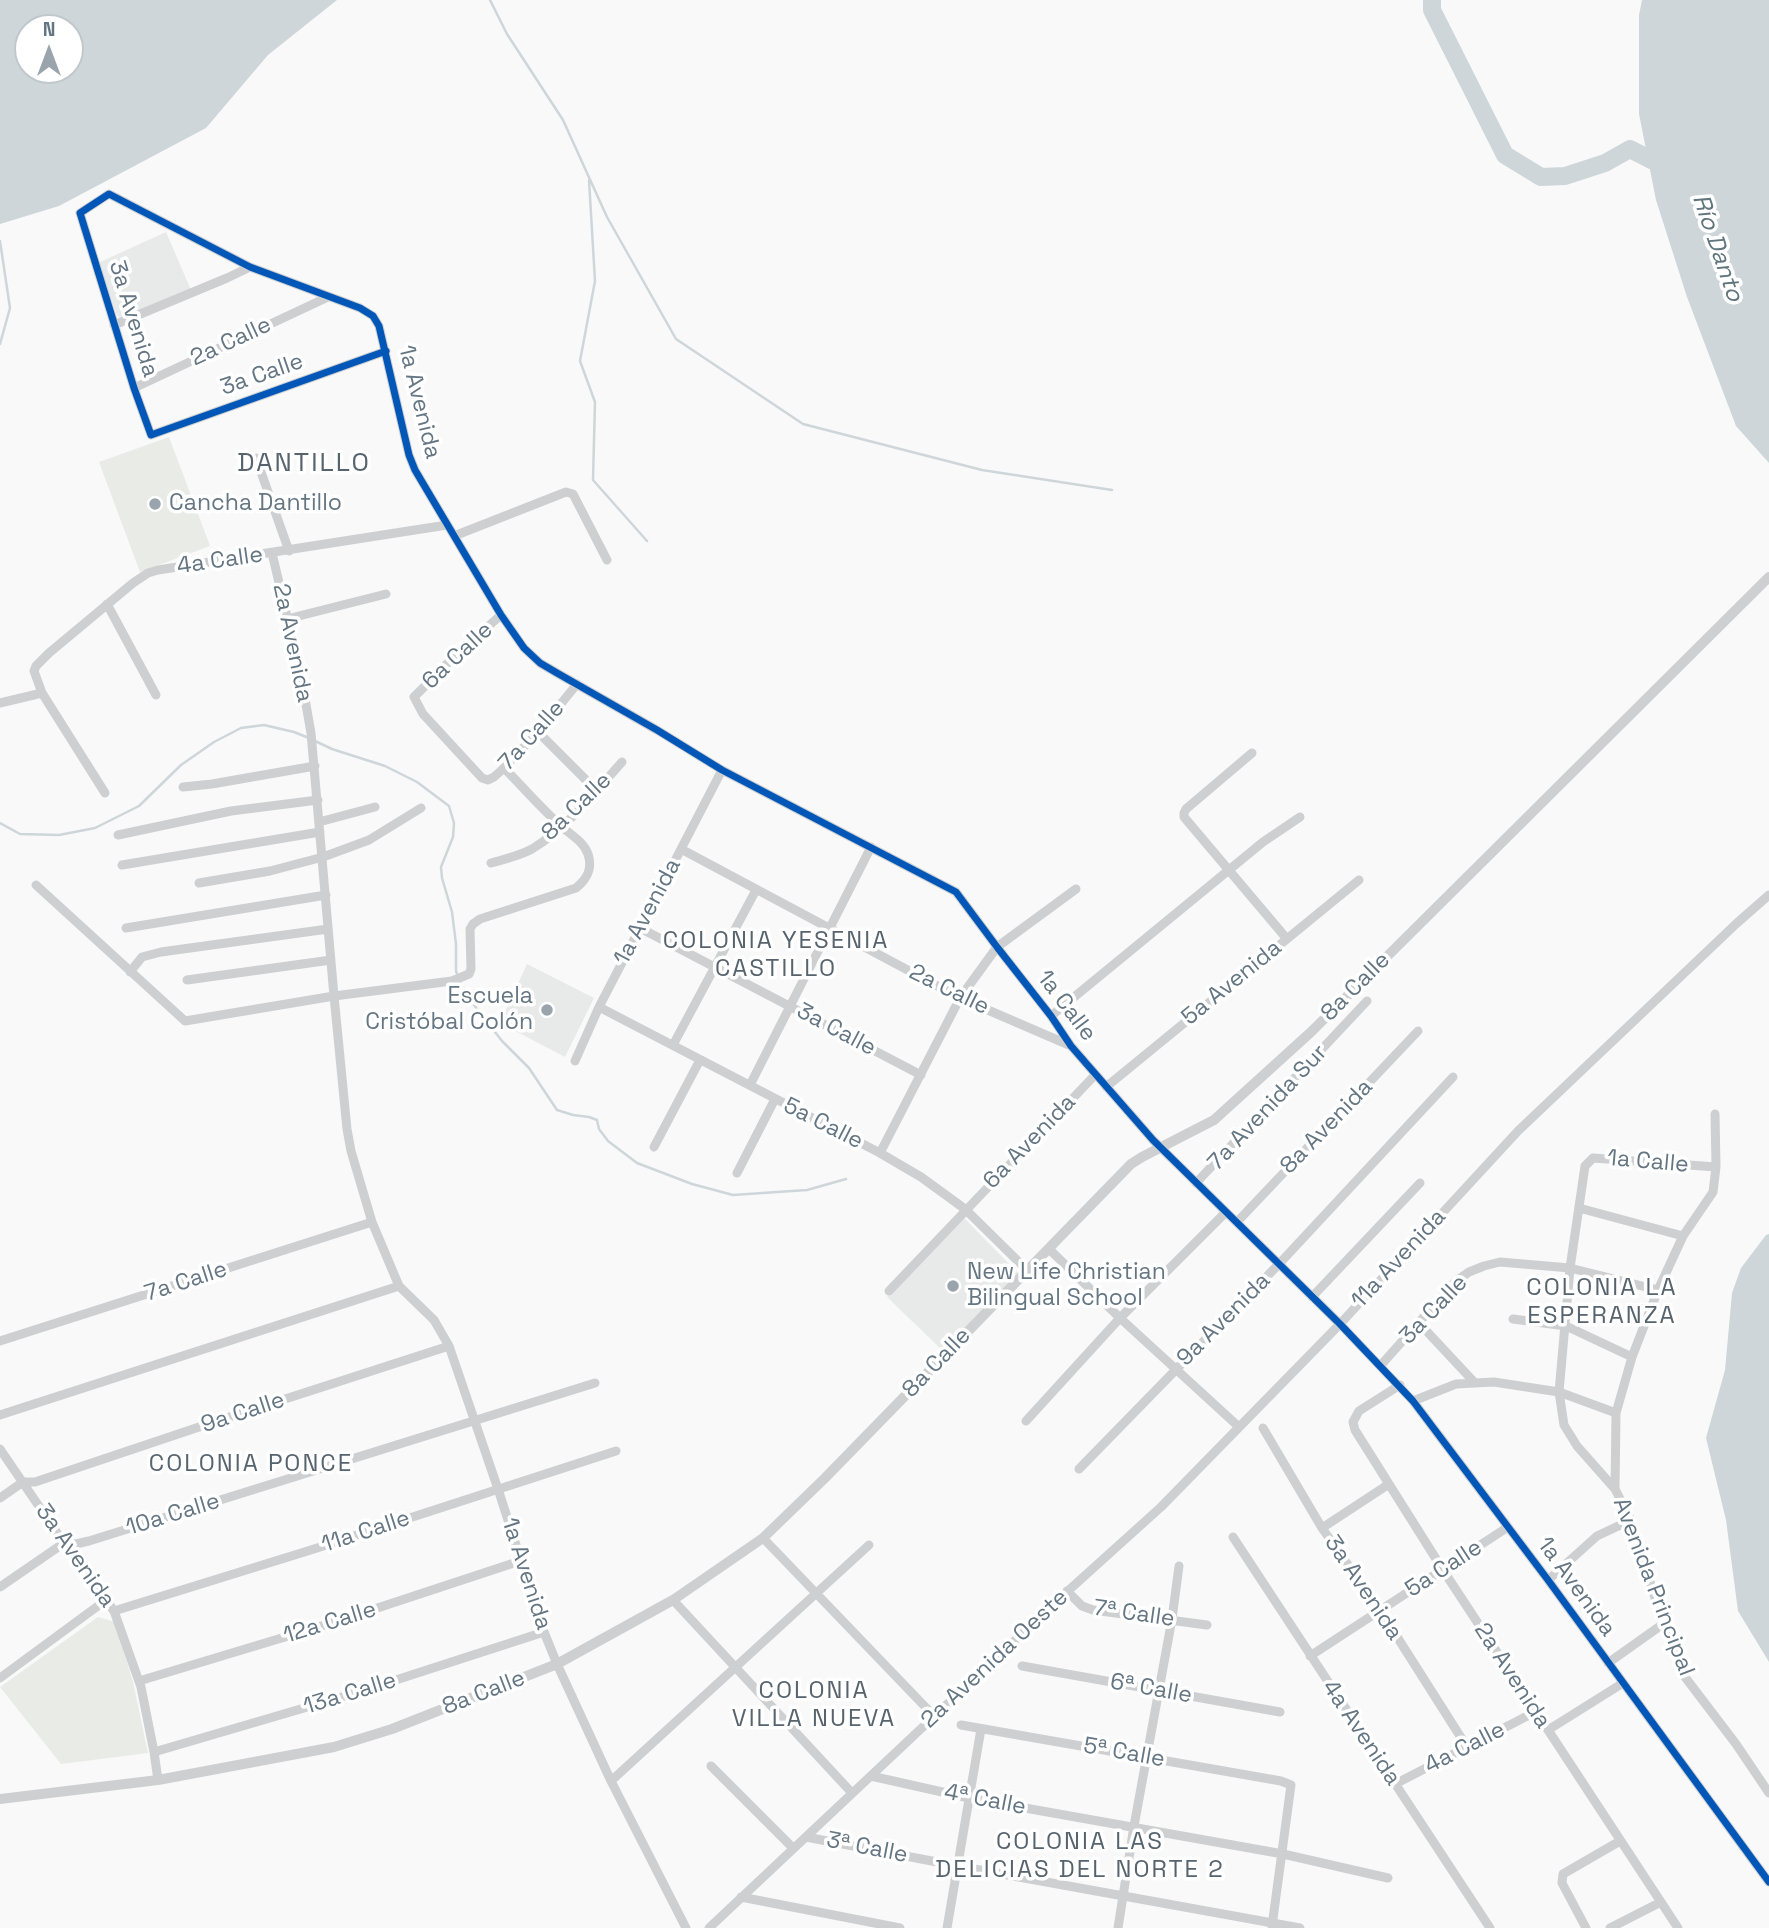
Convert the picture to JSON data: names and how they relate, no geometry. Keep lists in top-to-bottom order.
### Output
{
  "streets": {
    "street": [
      "3a Avenida",
      "2a Calle",
      "3a Calle",
      "1a Avenida",
      "4a Calle",
      "2a Avenida",
      "6a Calle",
      "7a Calle",
      "8a Calle",
      "5a Avenida",
      "1a Calle",
      "7a Avenida Sur",
      "5a Calle",
      "8a Avenida",
      "6a Avenida",
      "11a Avenida",
      "9a Avenida",
      "9a Calle",
      "10a Calle",
      "11a Calle",
      "Avenida Principal",
      "7ª Calle",
      "12a Calle",
      "2a Avenida Oeste",
      "6ª Calle",
      "13a Calle",
      "4a Avenida",
      "5ª Calle",
      "4ª Calle",
      "3ª Calle"
    ]
  },
  "crossings": [
    ["3a Avenida", "2a Calle"],
    ["3a Avenida", "3a Calle"],
    ["3a Avenida", "1a Avenida"],
    ["3a Avenida", "4a Calle"],
    ["3a Avenida", "8a Calle"],
    ["3a Avenida", "5a Calle"],
    ["3a Avenida", "9a Calle"],
    ["3a Avenida", "10a Calle"],
    ["3a Avenida", "11a Calle"],
    ["3a Avenida", "12a Calle"],
    ["3a Avenida", "13a Calle"],
    ["2a Calle", "1a Avenida"],
    ["2a Calle", "1a Calle"],
    ["3a Calle", "1a Avenida"],
    ["3a Calle", "Avenida Principal"],
    ["1a Avenida", "4a Calle"],
    ["1a Avenida", "2a Avenida"],
    ["1a Avenida", "6a Calle"],
    ["1a Avenida", "7a Calle"],
    ["1a Avenida", "8a Calle"],
    ["1a Avenida", "1a Calle"],
    ["1a Avenida", "5a Calle"],
    ["1a Avenida", "11a Avenida"],
    ["1a Avenida", "9a Calle"],
    ["1a Avenida", "10a Calle"],
    ["1a Avenida", "11a Calle"],
    ["1a Avenida", "12a Calle"],
    ["1a Avenida", "13a Calle"],
    ["4a Calle", "2a Avenida"],
    ["4a Calle", "4a Avenida"],
    ["2a Avenida", "5a Calle"],
    ["6a Calle", "7a Calle"],
    ["8a Calle", "1a Calle"],
    ["8a Calle", "5a Calle"],
    ["5a Avenida", "1a Calle"],
    ["1a Calle", "7a Avenida Sur"],
    ["1a Calle", "8a Avenida"],
    ["1a Calle", "6a Avenida"],
    ["1a Calle", "11a Avenida"],
    ["1a Calle", "9a Avenida"],
    ["1a Calle", "Avenida Principal"],
    ["5a Calle", "6a Avenida"],
    ["5a Calle", "4a Avenida"],
    ["11a Avenida", "2a Avenida Oeste"],
    ["7ª Calle", "2a Avenida Oeste"],
    ["2a Avenida Oeste", "4ª Calle"],
    ["2a Avenida Oeste", "3ª Calle"],
    ["5ª Calle", "4ª Calle"]
  ],
  "districts": [
    "DANTILLO",
    "COLONIA YESENIA CASTILLO",
    "COLONIA LA ESPERANZA",
    "COLONIA PONCE",
    "COLONIA VILLA NUEVA",
    "COLONIA LAS DELICIAS DEL NORTE 2"
  ],
  "water": ["Río Danto"],
  "places": ["Cancha Dantillo", "Escuela Cristóbal Colón", "New Life Christian Bilingual School"],
  "north": "top"
}
